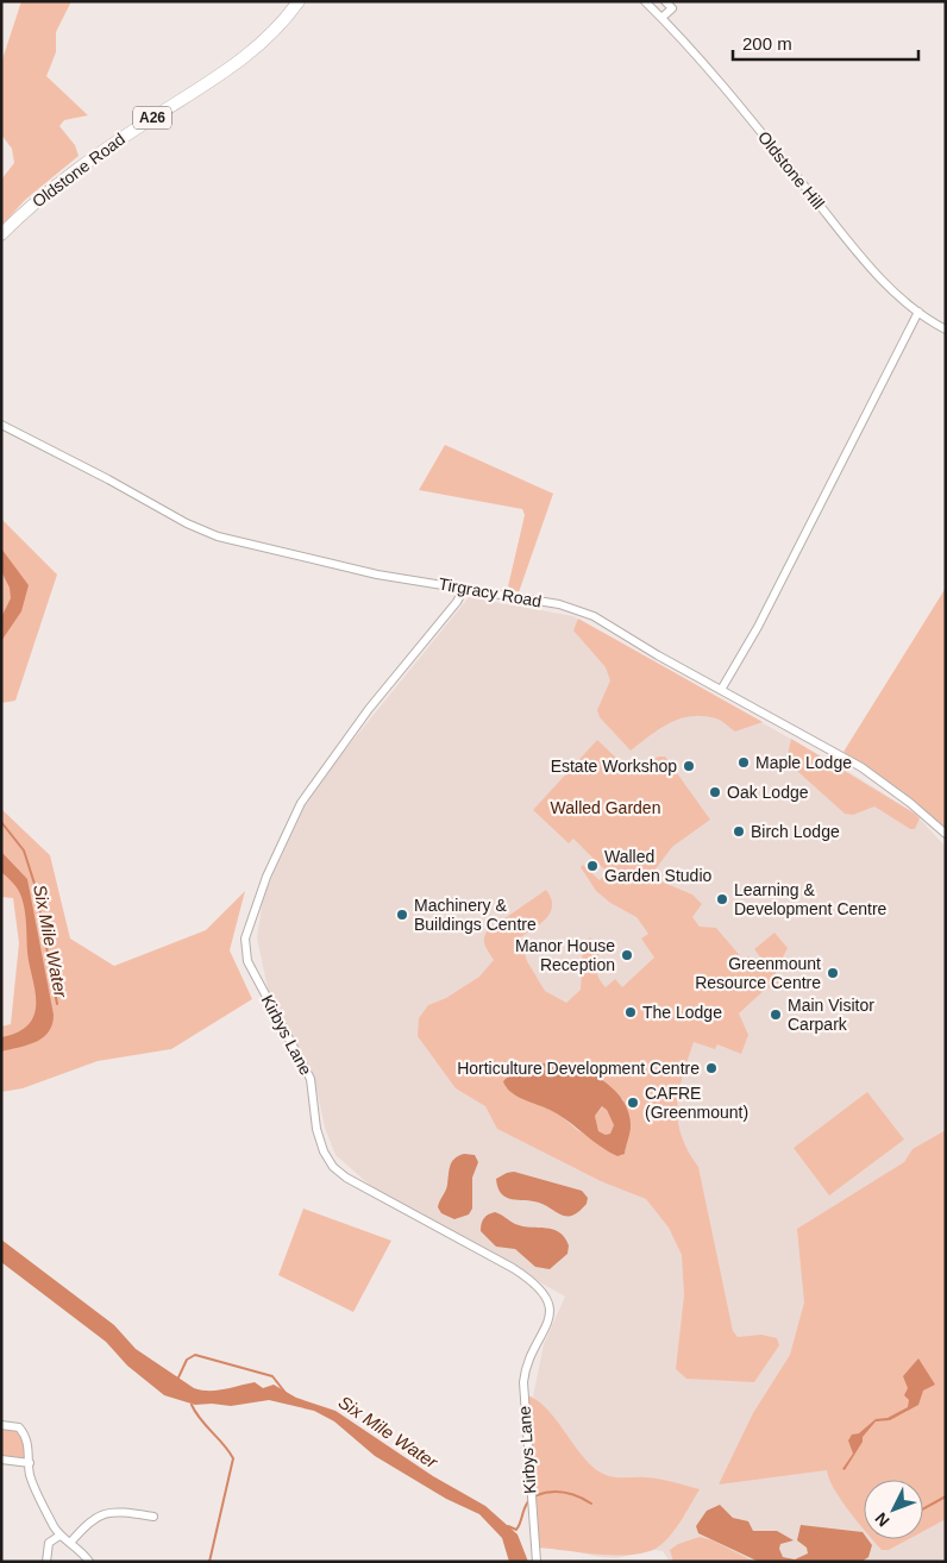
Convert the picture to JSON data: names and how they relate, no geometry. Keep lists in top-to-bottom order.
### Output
{
  "streets": {
    "highway": ["A26", "Oldstone Road"],
    "street": ["Oldstone Hill", "Tirgracy Road", "Kirbys Lane"]
  },
  "crossings": [
    ["Tirgracy Road", "Kirbys Lane"]
  ],
  "water": ["Six Mile Water"],
  "parks": ["Walled Garden"],
  "places": [
    "Maple Lodge",
    "Estate Workshop",
    "Oak Lodge",
    "Birch Lodge",
    "Walled Garden Studio",
    "Learning & Development Centre",
    "Machinery & Buildings Centre",
    "Manor House Reception",
    "Greenmount Resource Centre",
    "The Lodge",
    "Main Visitor Carpark",
    "Horticulture Development Centre",
    "CAFRE (Greenmount)"
  ],
  "scale_bar": "200 m",
  "north": "bottom left"
}
